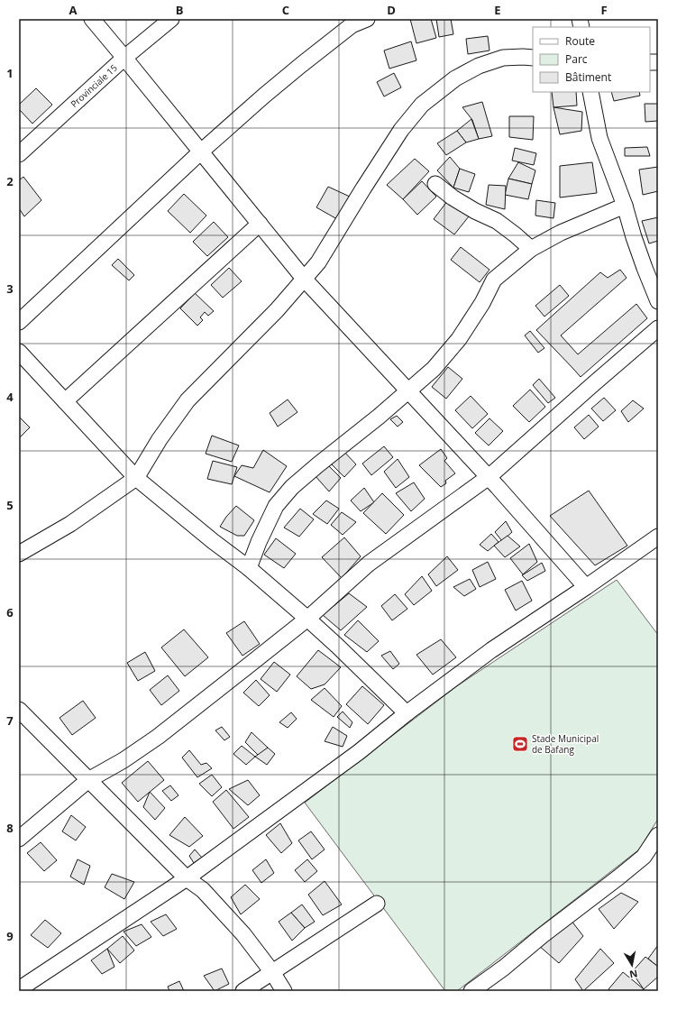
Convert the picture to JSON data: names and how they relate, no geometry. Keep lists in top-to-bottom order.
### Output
{
  "streets": {
    "street": ["Provinciale 15"]
  },
  "places": {
    "sports": ["Stade Municipal de Bafang"]
  },
  "legend": ["Route", "Parc", "Bâtiment"],
  "north": "bottom",
  "grid": {
    "columns": [
      "A",
      "B",
      "C",
      "D",
      "E",
      "F"
    ],
    "rows": [
      "1",
      "2",
      "3",
      "4",
      "5",
      "6",
      "7",
      "8",
      "9"
    ]
  }
}
